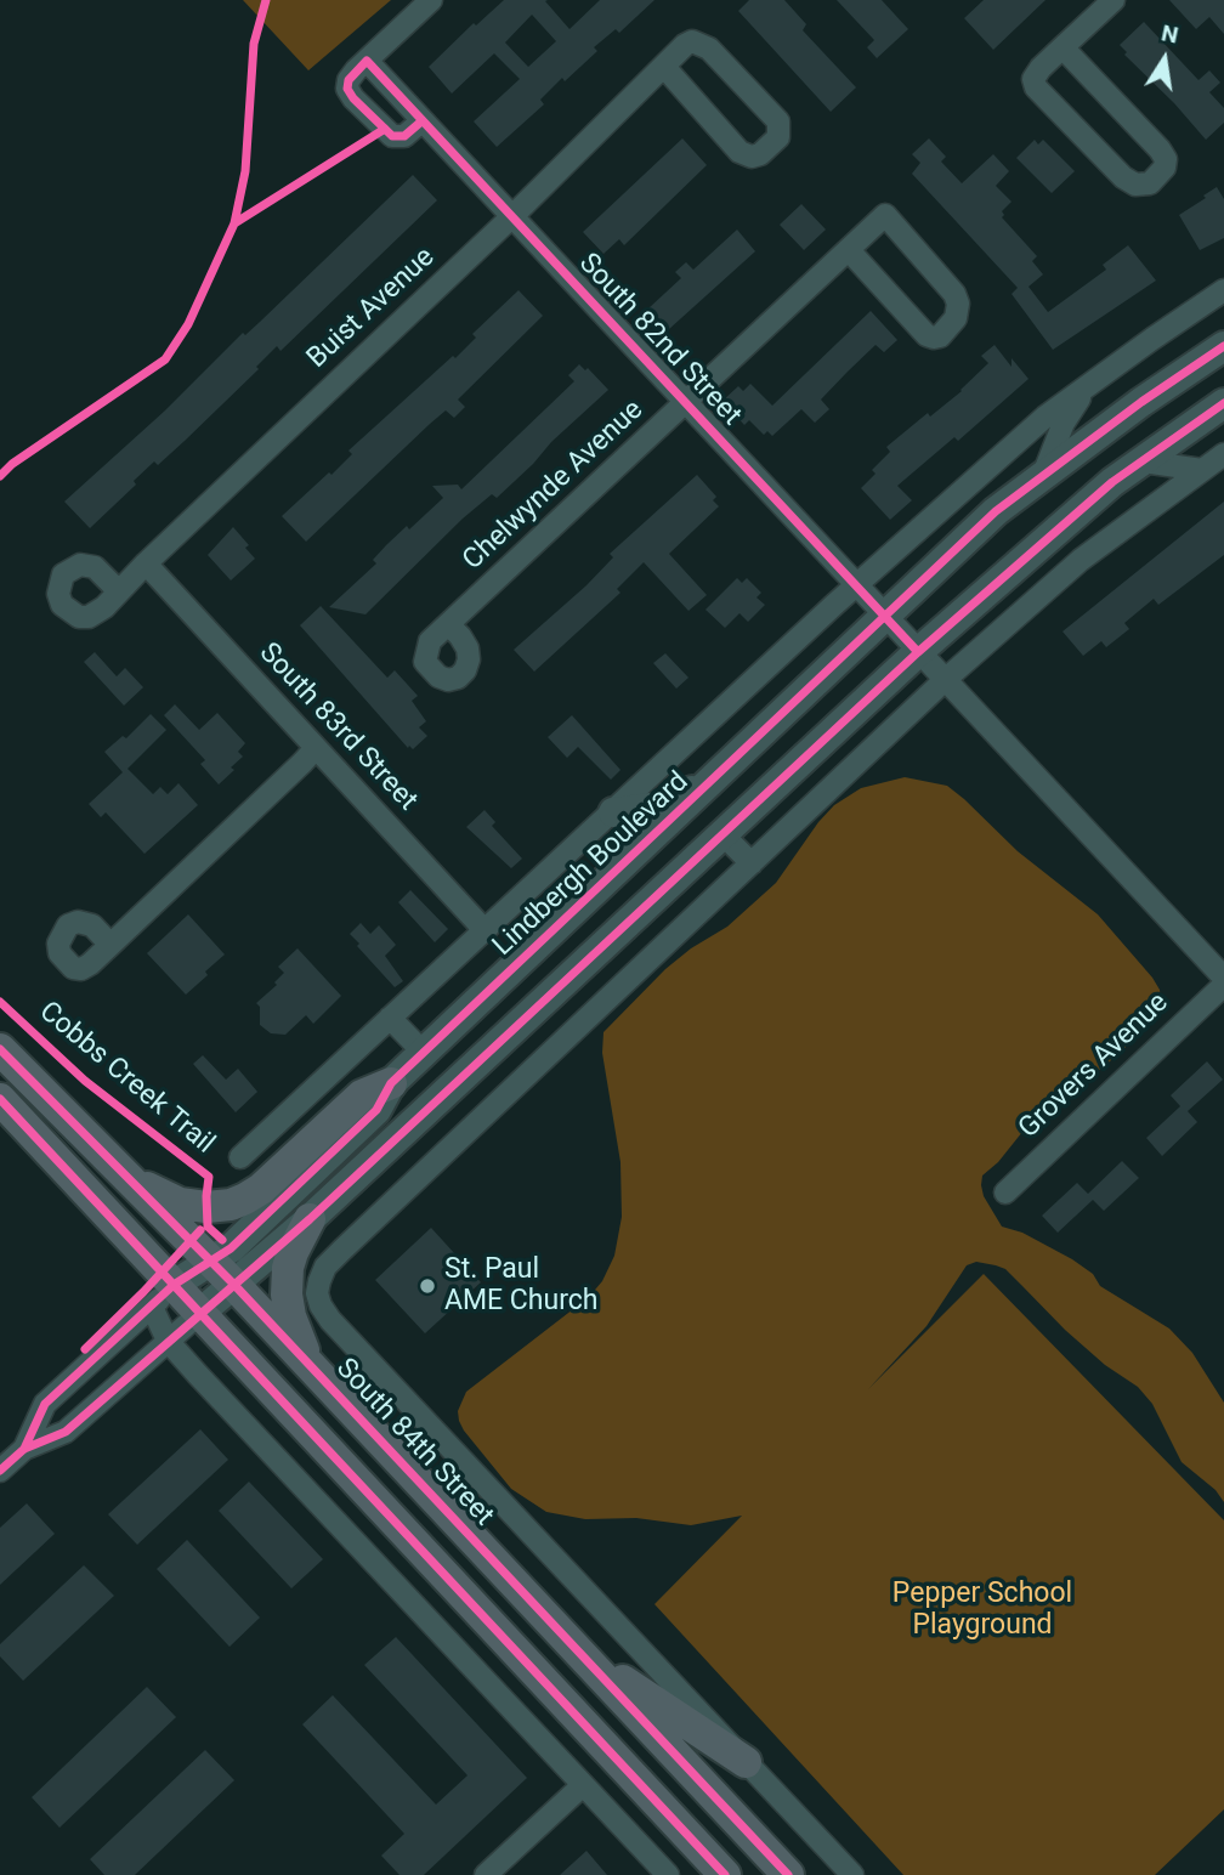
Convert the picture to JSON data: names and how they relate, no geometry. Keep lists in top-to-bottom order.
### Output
{
  "streets": {
    "main road": ["Lindbergh Boulevard", "South 84th Street"],
    "street": [
      "Buist Avenue",
      "South 82nd Street",
      "Chelwynde Avenue",
      "South 83rd Street",
      "Grovers Avenue"
    ],
    "cycle path": ["Cobbs Creek Trail"]
  },
  "crossings": [
    ["Buist Avenue", "South 82nd Street"],
    ["Buist Avenue", "South 83rd Street"],
    ["South 82nd Street", "Chelwynde Avenue"],
    ["South 82nd Street", "Lindbergh Boulevard"],
    ["South 83rd Street", "Lindbergh Boulevard"],
    ["Lindbergh Boulevard", "South 84th Street"]
  ],
  "parks": ["Pepper School Playground"],
  "places": ["St. Paul AME Church"],
  "north": "top"
}
